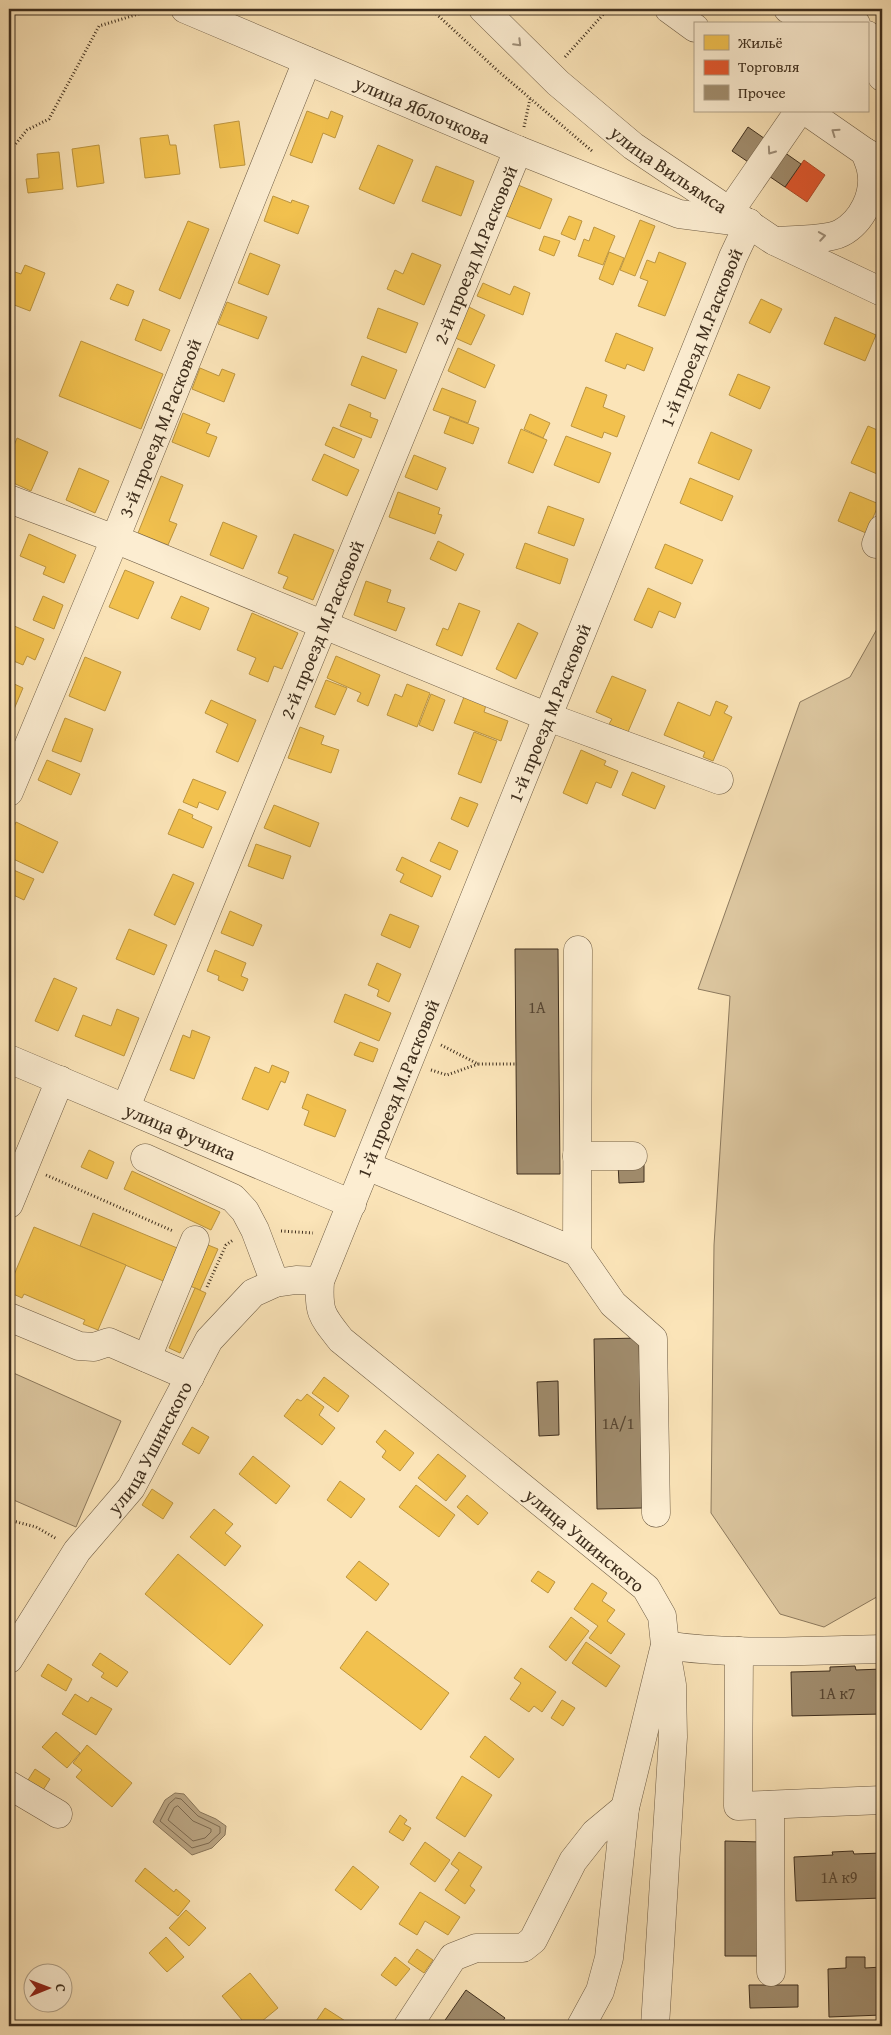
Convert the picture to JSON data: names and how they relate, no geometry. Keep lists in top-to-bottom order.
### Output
{
  "streets": {
    "street": [
      "улица Яблочкова",
      "улица Вильямса",
      "2-й проезд М.Расковой",
      "1-й проезд М.Расковой",
      "3-й проезд М.Расковой",
      "улица Фучика",
      "улица Ушинского"
    ]
  },
  "crossings": [
    ["улица Яблочкова", "улица Вильямса"],
    ["улица Яблочкова", "2-й проезд М.Расковой"],
    ["улица Яблочкова", "1-й проезд М.Расковой"],
    ["улица Яблочкова", "3-й проезд М.Расковой"],
    ["улица Вильямса", "1-й проезд М.Расковой"],
    ["2-й проезд М.Расковой", "улица Фучика"],
    ["1-й проезд М.Расковой", "улица Фучика"],
    ["1-й проезд М.Расковой", "улица Ушинского"],
    ["улица Фучика", "улица Ушинского"]
  ],
  "one_way": ["улица Вильямса"],
  "house_numbers": [
    "1А",
    "1А/1",
    "1А к7",
    "1А к9"
  ],
  "legend": ["Жильё", "Торговля", "Прочее"],
  "north": "right"
}
